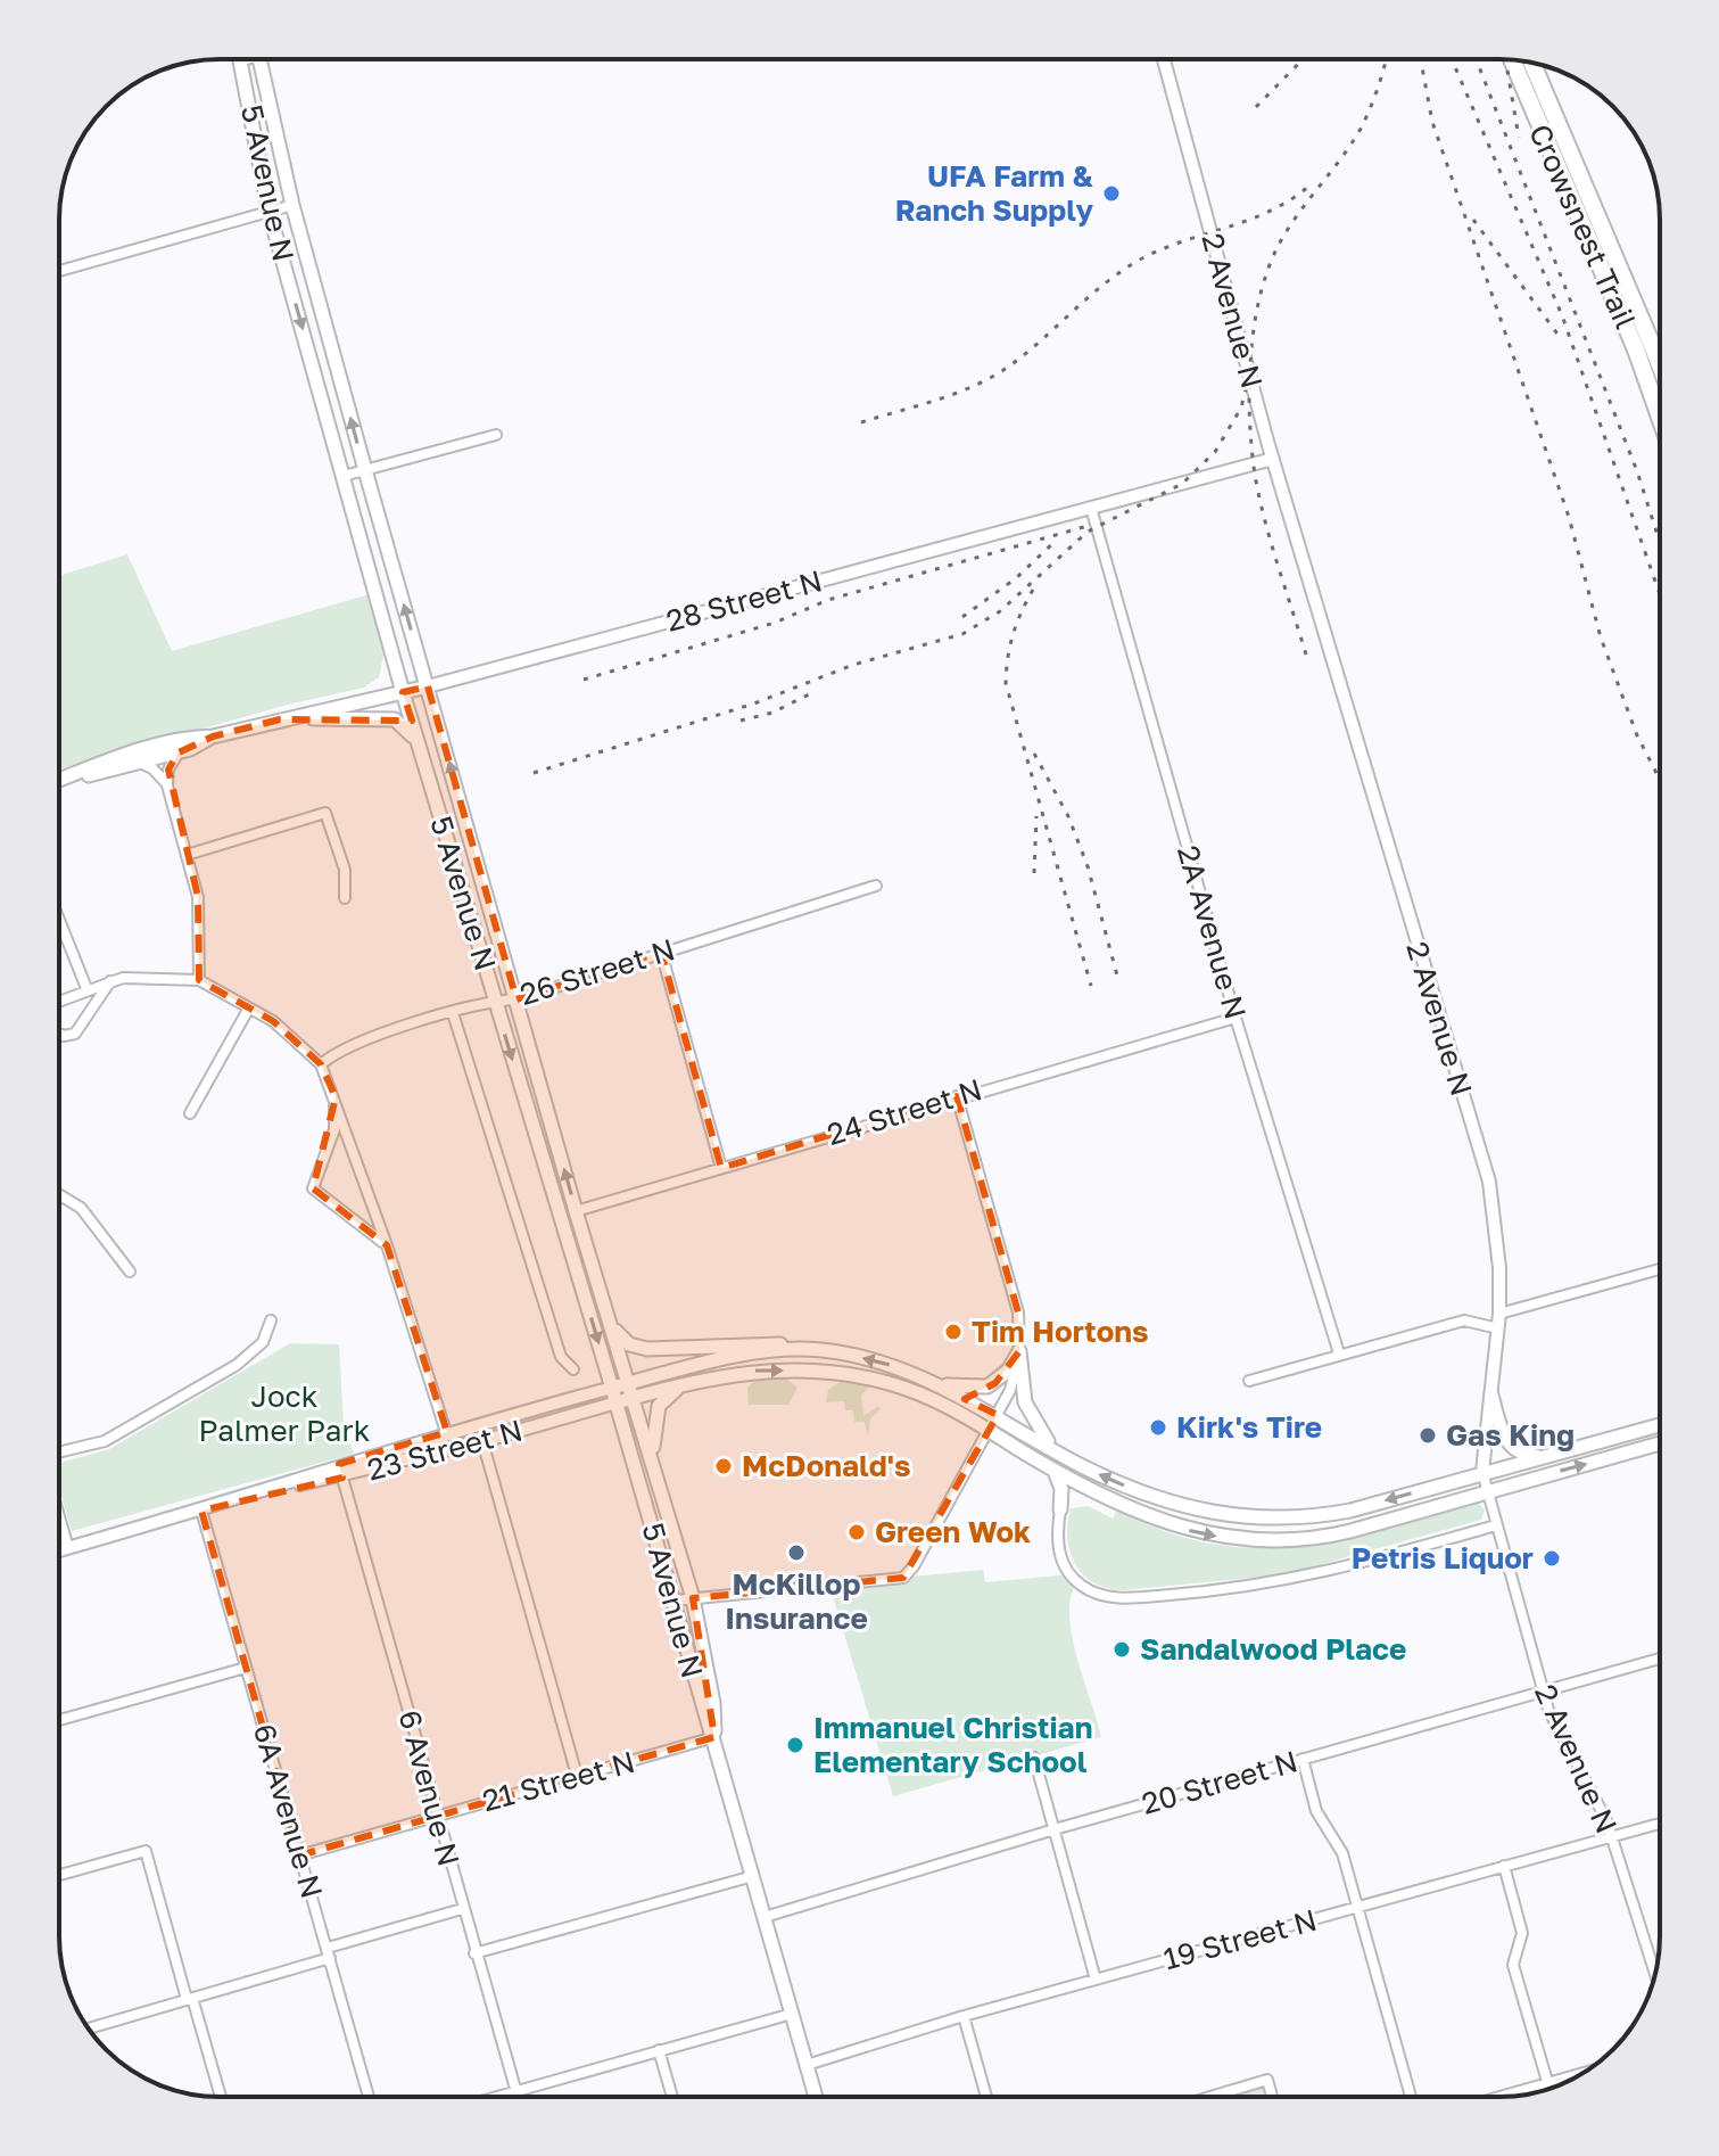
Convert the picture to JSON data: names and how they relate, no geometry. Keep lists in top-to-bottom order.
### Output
{
  "streets": {
    "highway": ["Crowsnest Trail"],
    "main road": ["5 Avenue N", "28 Street N"],
    "street": [
      "2 Avenue N",
      "2A Avenue N",
      "26 Street N",
      "24 Street N",
      "23 Street N",
      "21 Street N",
      "20 Street N",
      "6 Avenue N",
      "6A Avenue N",
      "19 Street N"
    ]
  },
  "crossings": [
    ["5 Avenue N", "28 Street N"],
    ["5 Avenue N", "26 Street N"],
    ["5 Avenue N", "24 Street N"],
    ["5 Avenue N", "23 Street N"],
    ["5 Avenue N", "21 Street N"],
    ["5 Avenue N", "20 Street N"],
    ["5 Avenue N", "19 Street N"],
    ["2 Avenue N", "28 Street N"],
    ["2 Avenue N", "20 Street N"],
    ["2 Avenue N", "19 Street N"],
    ["28 Street N", "2A Avenue N"],
    ["2A Avenue N", "24 Street N"],
    ["23 Street N", "6 Avenue N"],
    ["23 Street N", "6A Avenue N"],
    ["21 Street N", "6 Avenue N"],
    ["21 Street N", "6A Avenue N"]
  ],
  "parks": ["Jock Palmer Park"],
  "places": [
    "UFA Farm & Ranch Supply",
    "Tim Hortons",
    "Kirk's Tire",
    "Gas King",
    "McDonald's",
    "Green Wok",
    "McKillop Insurance",
    "Petris Liquor",
    "Sandalwood Place",
    "Immanuel Christian Elementary School"
  ]
}
